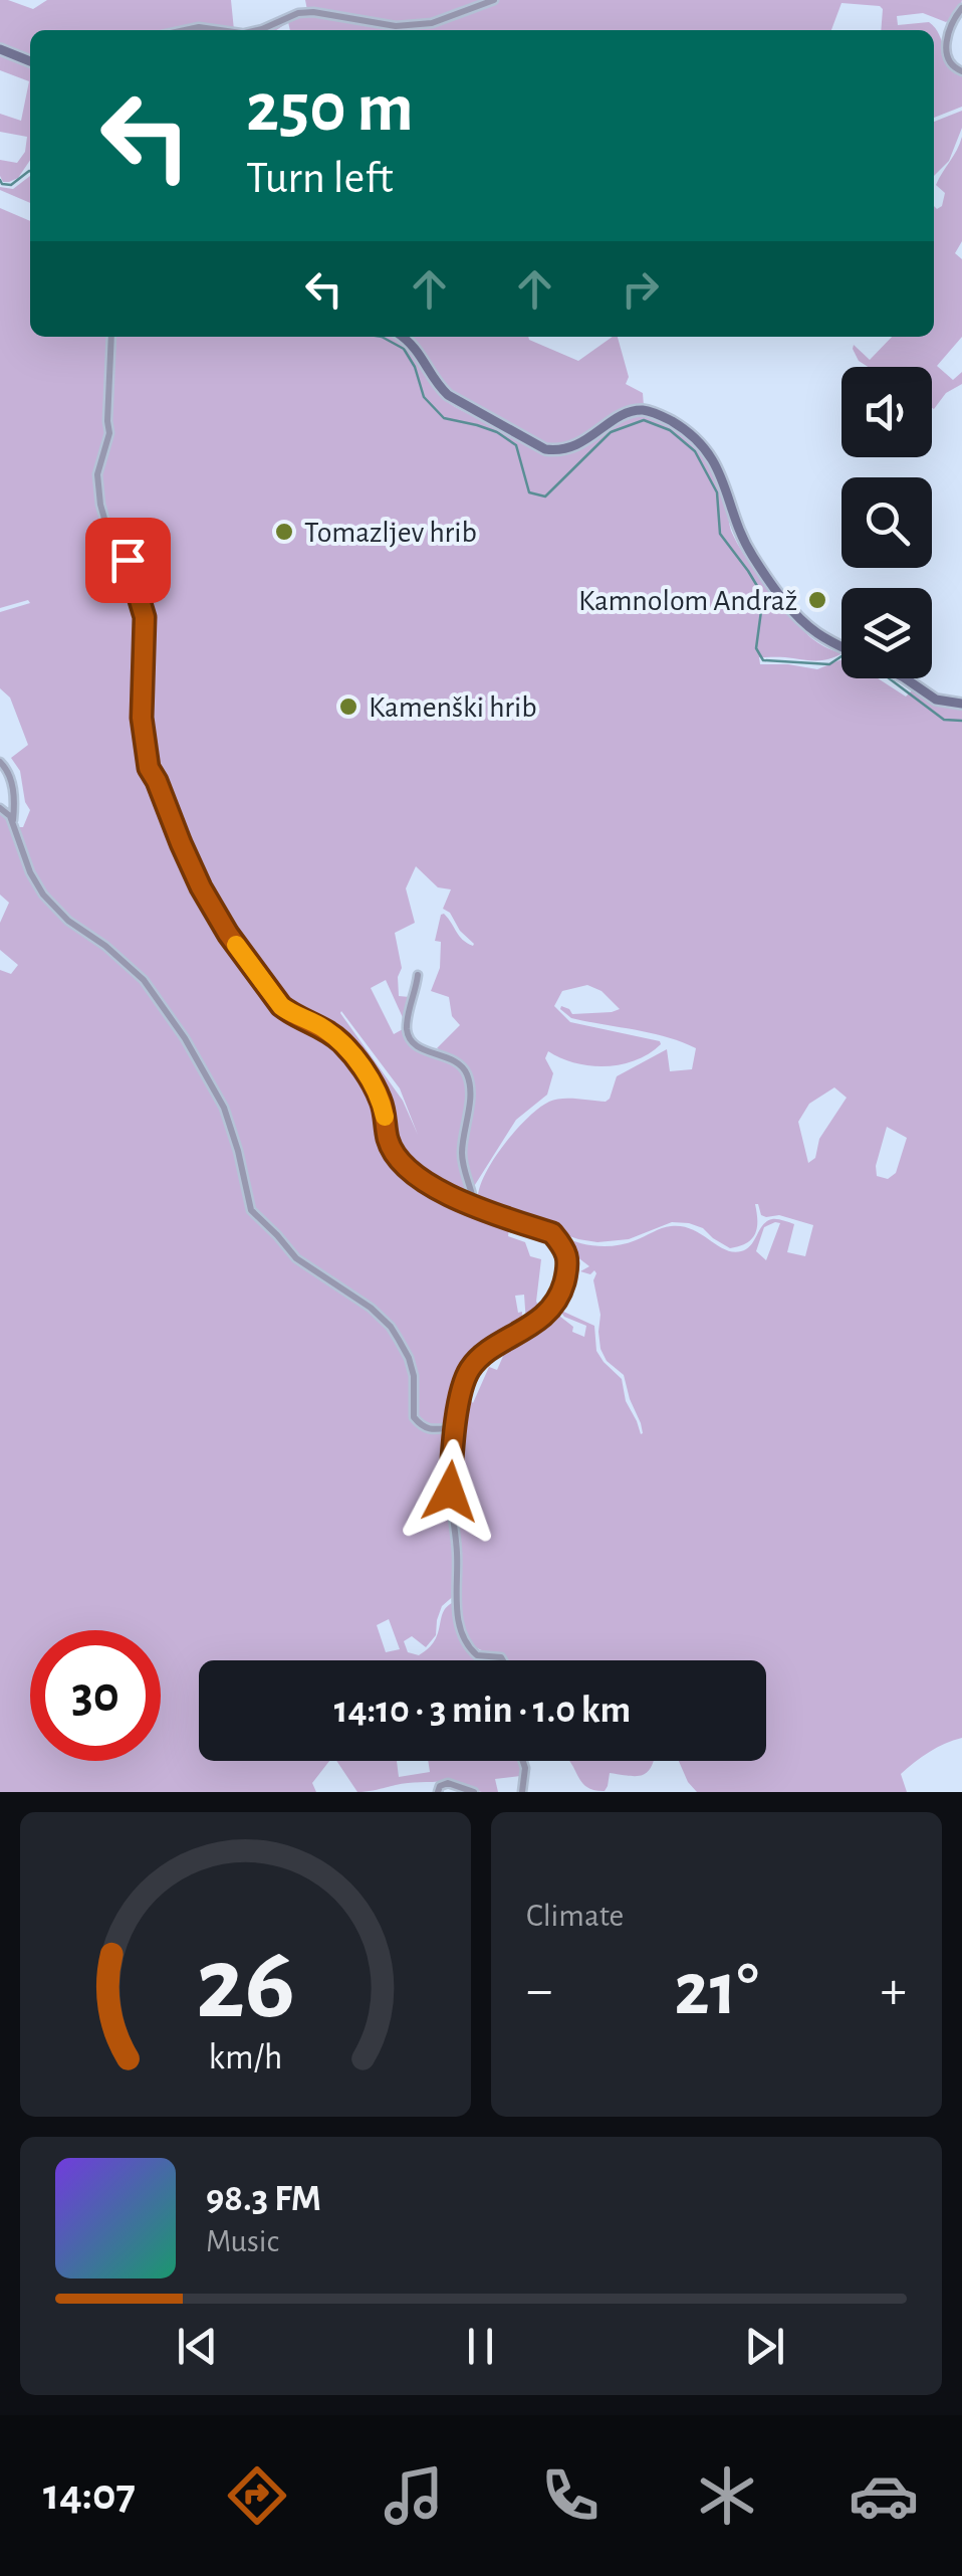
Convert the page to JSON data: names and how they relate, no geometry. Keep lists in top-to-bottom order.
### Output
{
  "places": ["Tomazljev hrib", "Kamnolom Andraž", "Kamenški hrib"],
  "page": {
    "turn": ["250 m", "Turn left"],
    "limit": "30",
    "trip": "14:10 · 3 min · 1.0 km",
    "tile": "Climate",
    "heat": ["−", "21°", "+"],
    "song": ["98.3 FM", "Music"],
    "tabs": "14:07",
    "gauge": ["26", "km/h"]
  }
}
